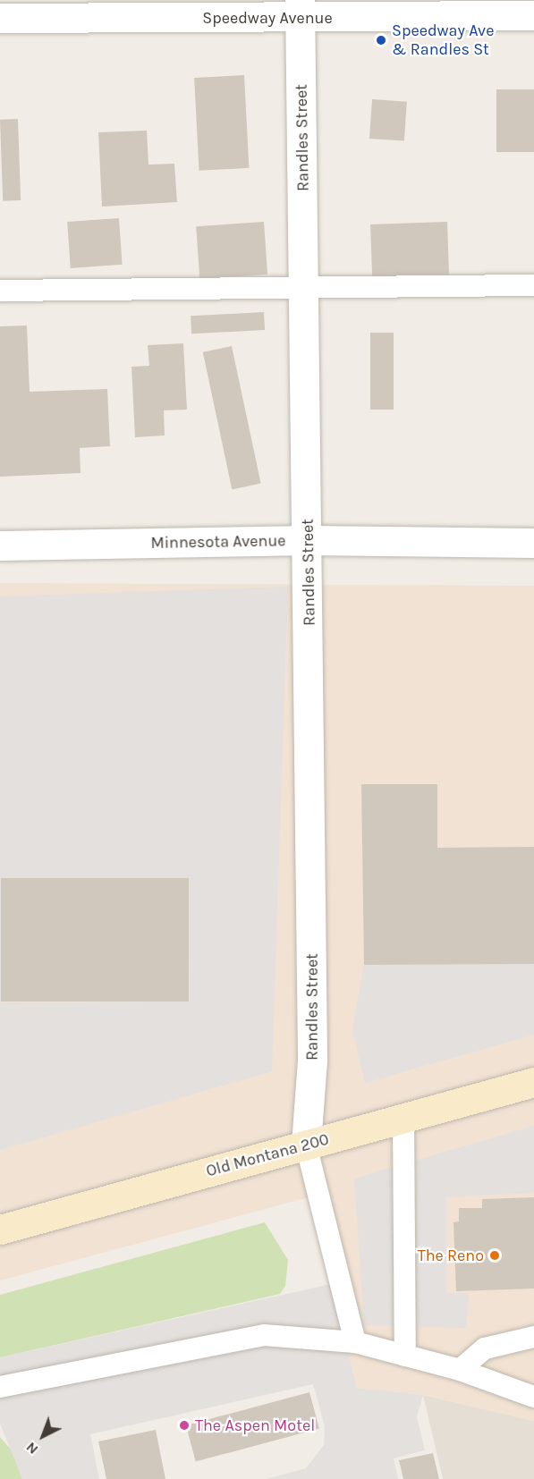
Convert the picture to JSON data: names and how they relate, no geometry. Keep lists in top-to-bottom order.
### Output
{
  "streets": {
    "main road": ["Old Montana 200"],
    "street": ["Speedway Avenue", "Randles Street", "Minnesota Avenue"]
  },
  "crossings": [
    ["Speedway Avenue", "Randles Street"],
    ["Randles Street", "Minnesota Avenue"],
    ["Randles Street", "Old Montana 200"]
  ],
  "places": ["Speedway Ave & Randles St", "The Reno", "The Aspen Motel"],
  "north": "bottom left"
}
